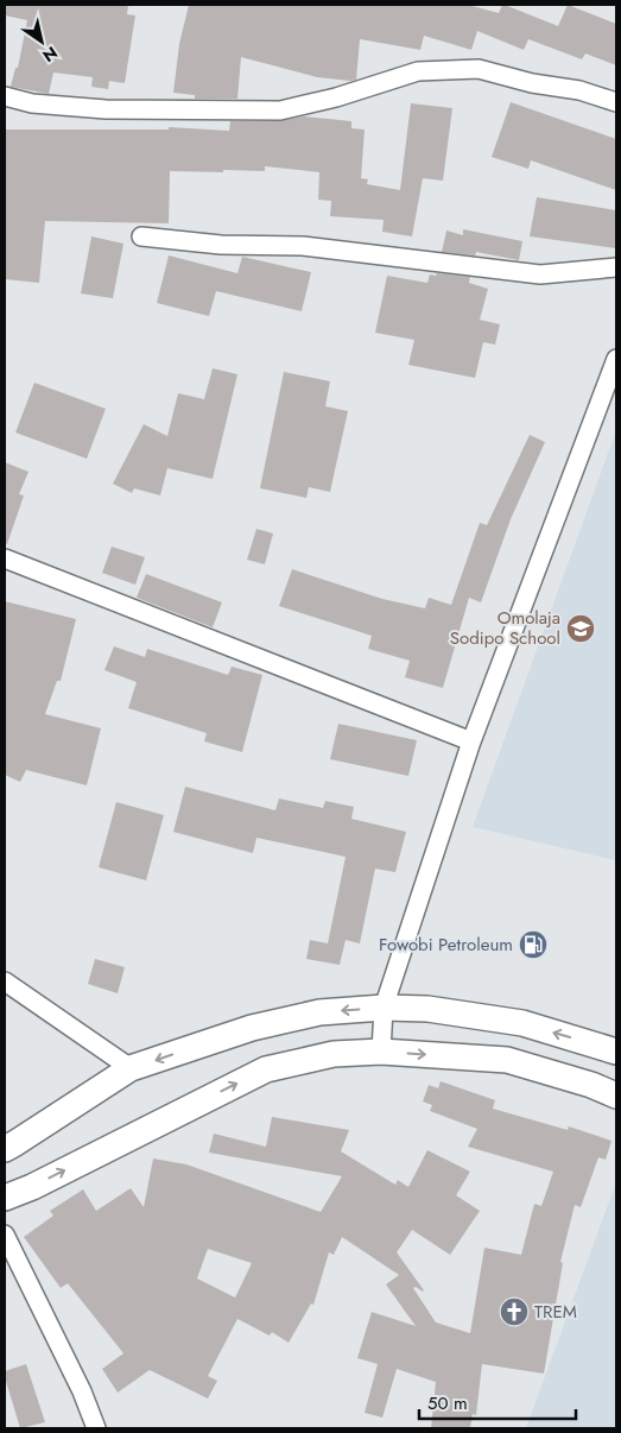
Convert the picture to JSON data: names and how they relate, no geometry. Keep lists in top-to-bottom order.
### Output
{
  "places": {
    "school or university": ["Omolaja Sodipo School"],
    "fuel station": ["Fowobi Petroleum"],
    "church": ["TREM"]
  },
  "scale_bar": "50 m",
  "north": "bottom right"
}
